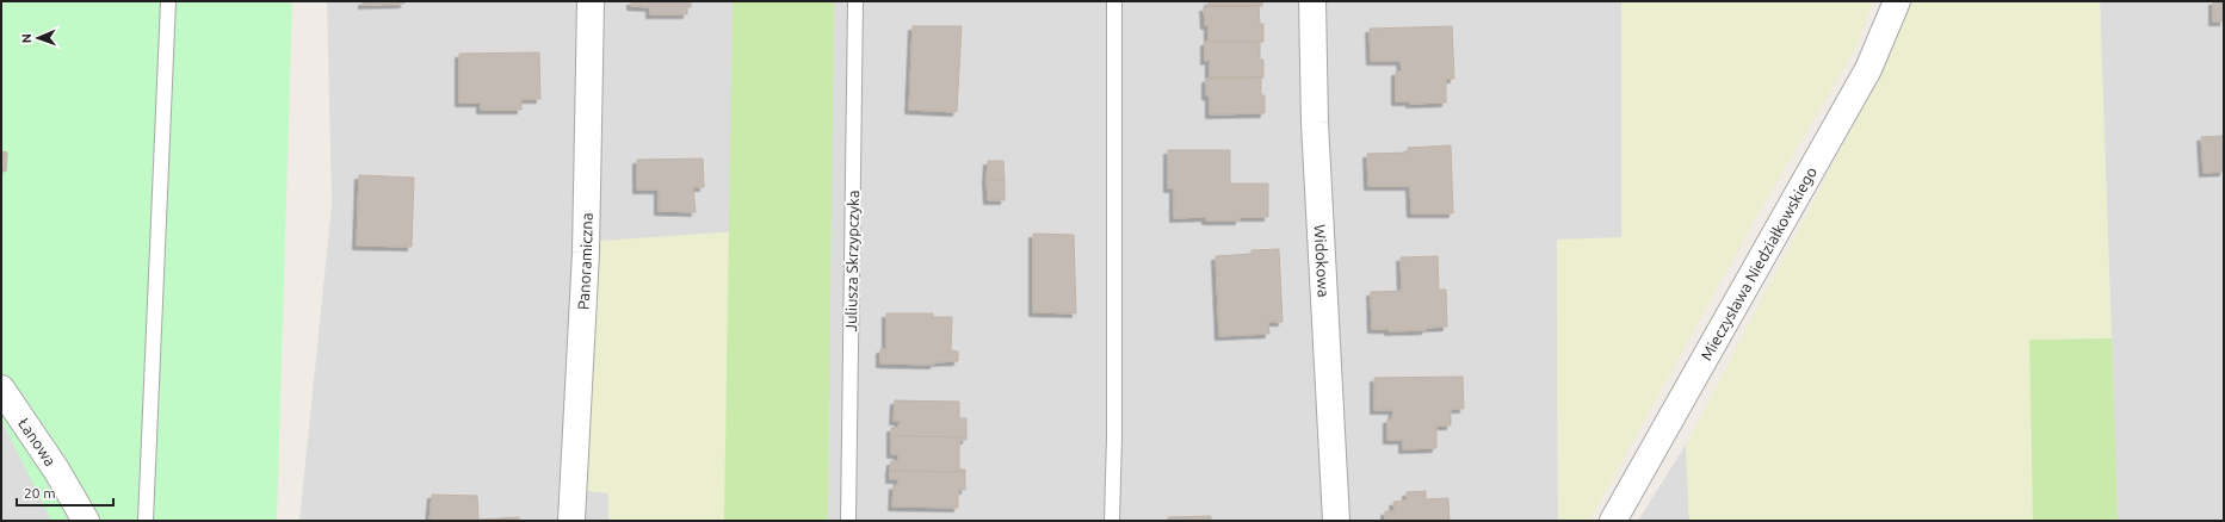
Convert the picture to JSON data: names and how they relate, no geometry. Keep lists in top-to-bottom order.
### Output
{
  "streets": {
    "street": [
      "Panoramiczna",
      "Widokowa",
      "Mieczysława Niedziałkowskiego",
      "Łanowa"
    ],
    "lane": ["Juliusza Skrzypczyka"]
  },
  "scale_bar": "20 m",
  "north": "left"
}
